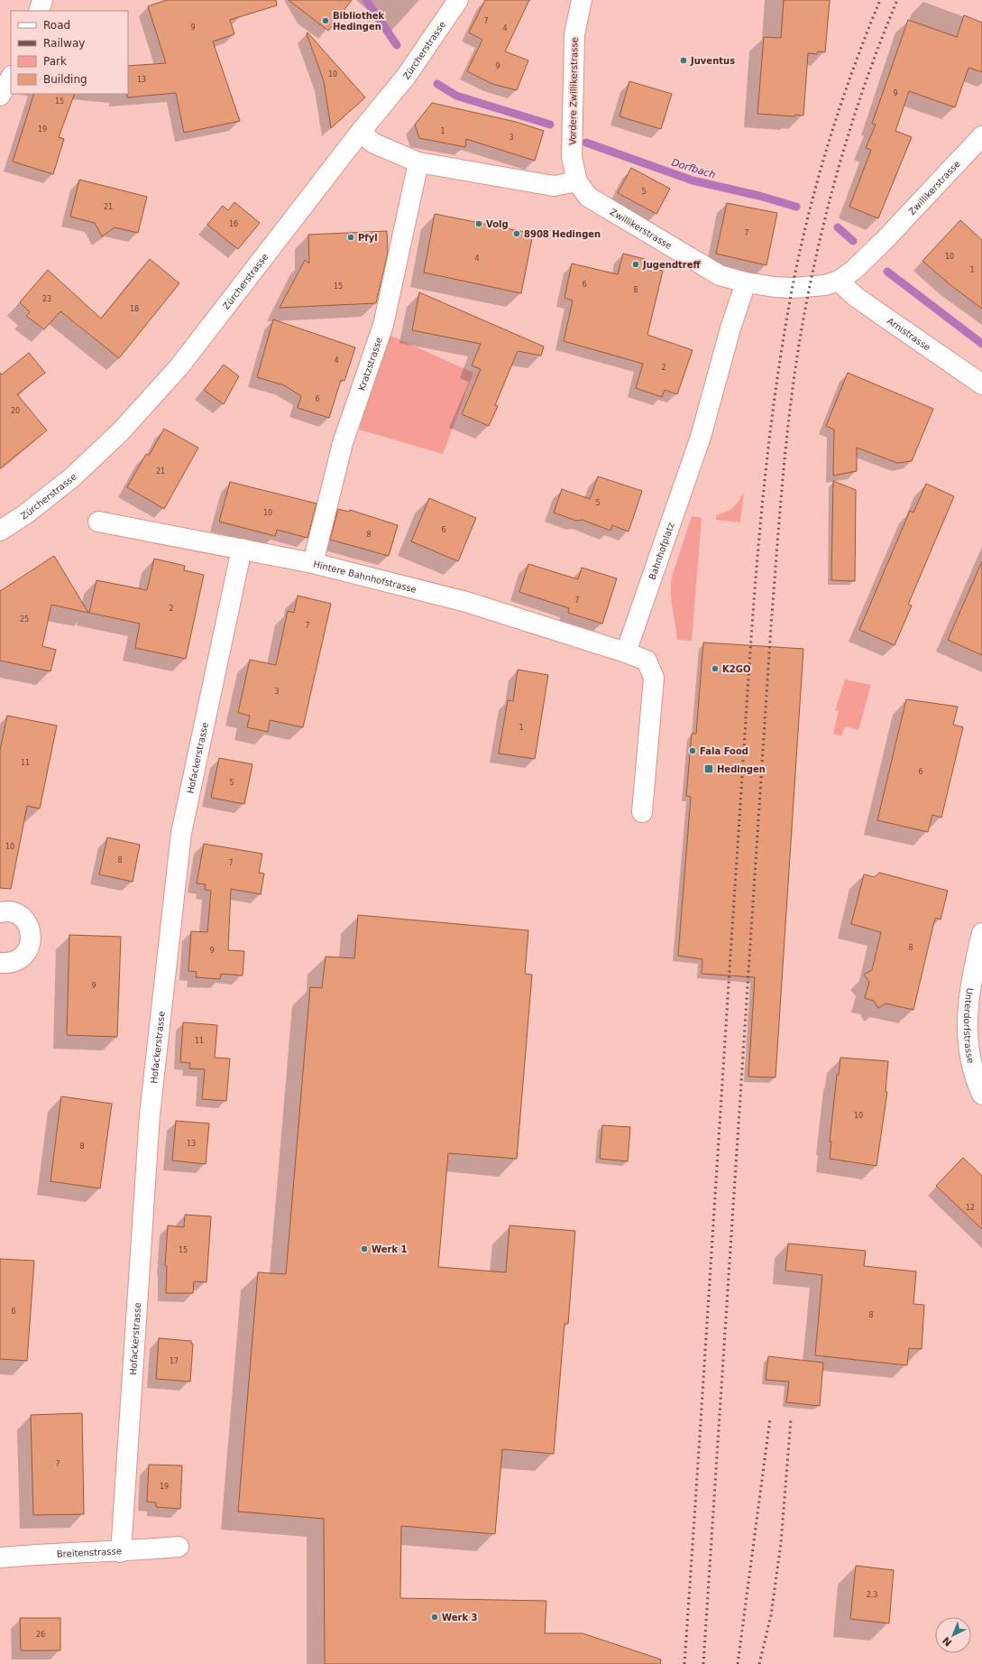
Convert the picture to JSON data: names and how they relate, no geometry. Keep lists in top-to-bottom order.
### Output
{
  "streets": {
    "street": [
      "Zürcherstrasse",
      "Vordere Zwillikerstrasse",
      "Zwillikerstrasse",
      "Arnistrasse",
      "Kratzstrasse",
      "Bahnhofplatz",
      "Hintere Bahnhofstrasse",
      "Hofackerstrasse",
      "Unterdorfstrasse",
      "Breitenstrasse"
    ]
  },
  "crossings": [
    ["Vordere Zwillikerstrasse", "Zwillikerstrasse"],
    ["Zwillikerstrasse", "Arnistrasse"],
    ["Zwillikerstrasse", "Bahnhofplatz"],
    ["Kratzstrasse", "Hintere Bahnhofstrasse"],
    ["Bahnhofplatz", "Hintere Bahnhofstrasse"],
    ["Hintere Bahnhofstrasse", "Hofackerstrasse"],
    ["Hofackerstrasse", "Breitenstrasse"]
  ],
  "water": ["Dorfbach"],
  "places": {
    "other": [
      "Bibliothek Hedingen",
      "Juventus",
      "Volg",
      "8908 Hedingen",
      "Pfyl",
      "Jugendtreff",
      "K2GO",
      "Fala Food",
      "Werk 1",
      "Werk 3"
    ],
    "transit": ["Hedingen"]
  },
  "house_numbers": [
    "7",
    "9",
    "4",
    "9",
    "10",
    "13",
    "9",
    "15",
    "19",
    "1",
    "3",
    "5",
    "21",
    "16",
    "7",
    "10",
    "4",
    "1",
    "6",
    "15",
    "8",
    "23",
    "18",
    "4",
    "2",
    "6",
    "20",
    "21",
    "5",
    "10",
    "6",
    "8",
    "7",
    "2",
    "25",
    "7",
    "3",
    "1",
    "11",
    "6",
    "5",
    "10",
    "8",
    "7",
    "8",
    "9",
    "9",
    "11",
    "10",
    "13",
    "8",
    "12",
    "15",
    "6",
    "8",
    "17",
    "7",
    "19",
    "2.3",
    "26"
  ],
  "legend": [
    "Road",
    "Railway",
    "Park",
    "Building"
  ],
  "north": "bottom left"
}
